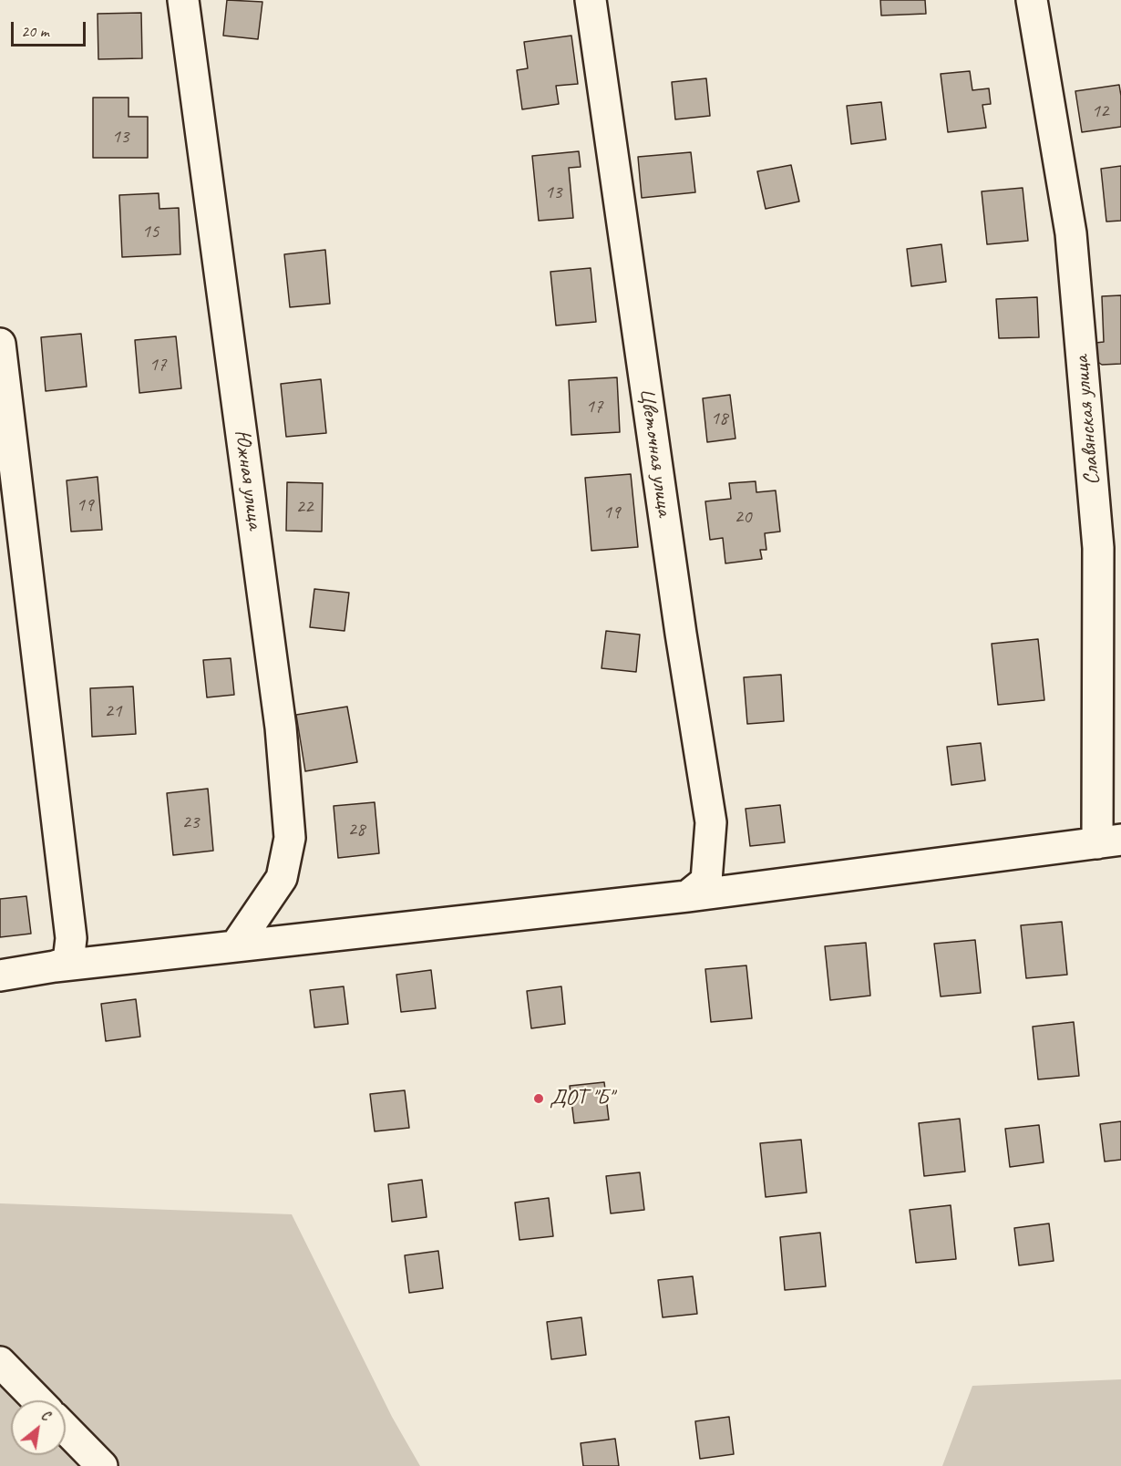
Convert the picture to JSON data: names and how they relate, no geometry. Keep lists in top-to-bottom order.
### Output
{
  "streets": {
    "street": ["Славянская улица", "Цветочная улица", "Южная улица"]
  },
  "places": ["ДОТ \"Б\""],
  "house_numbers": [
    "12",
    "13",
    "13",
    "15",
    "17",
    "17",
    "18",
    "19",
    "22",
    "19",
    "20",
    "21",
    "23",
    "28"
  ],
  "scale_bar": "20 m",
  "north": "top right"
}
